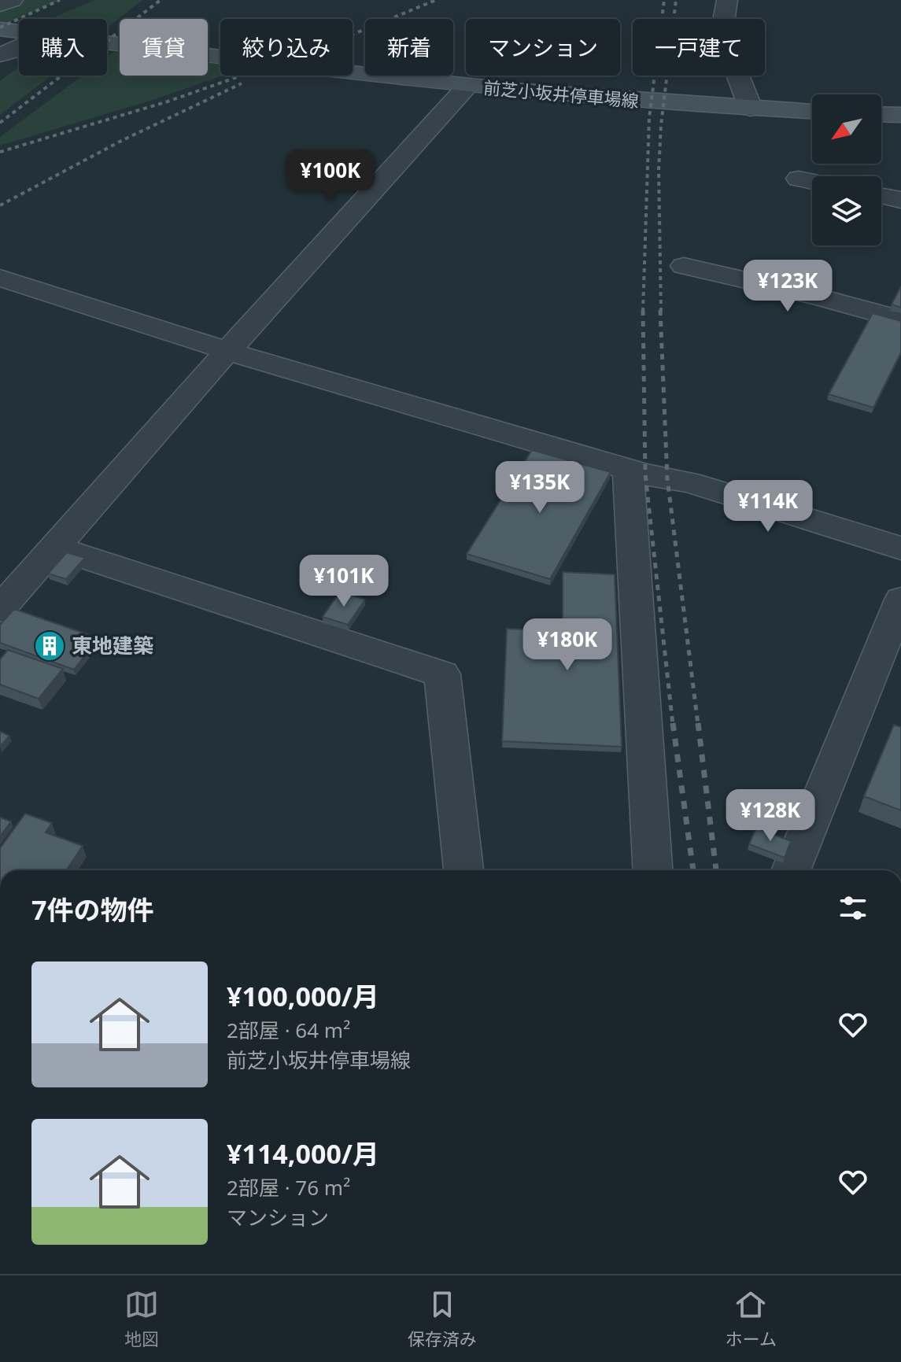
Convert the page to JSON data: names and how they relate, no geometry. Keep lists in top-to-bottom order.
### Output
{
  "streets": {
    "main road": ["前芝小坂井停車場線"]
  },
  "places": {
    "building": ["東地建築"]
  },
  "north": "bottom left",
  "page": {
    "chip": [
      "購入",
      "賃貸",
      "絞り込み",
      "新着",
      "マンション",
      "一戸建て"
    ],
    "price": [
      "¥100K",
      "¥123K",
      "¥135K",
      "¥114K",
      "¥101K",
      "¥180K",
      "¥128K"
    ],
    "heading": "7件の物件",
    "list": [
      {
        "name": "¥100,000/月",
        "note": "2部屋 · 64 m² · 前芝小坂井停車場線"
      },
      {
        "name": "¥114,000/月",
        "note": "2部屋 · 76 m² · マンション"
      }
    ],
    "tabs": ["地図", "保存済み", "ホーム"]
  }
}
